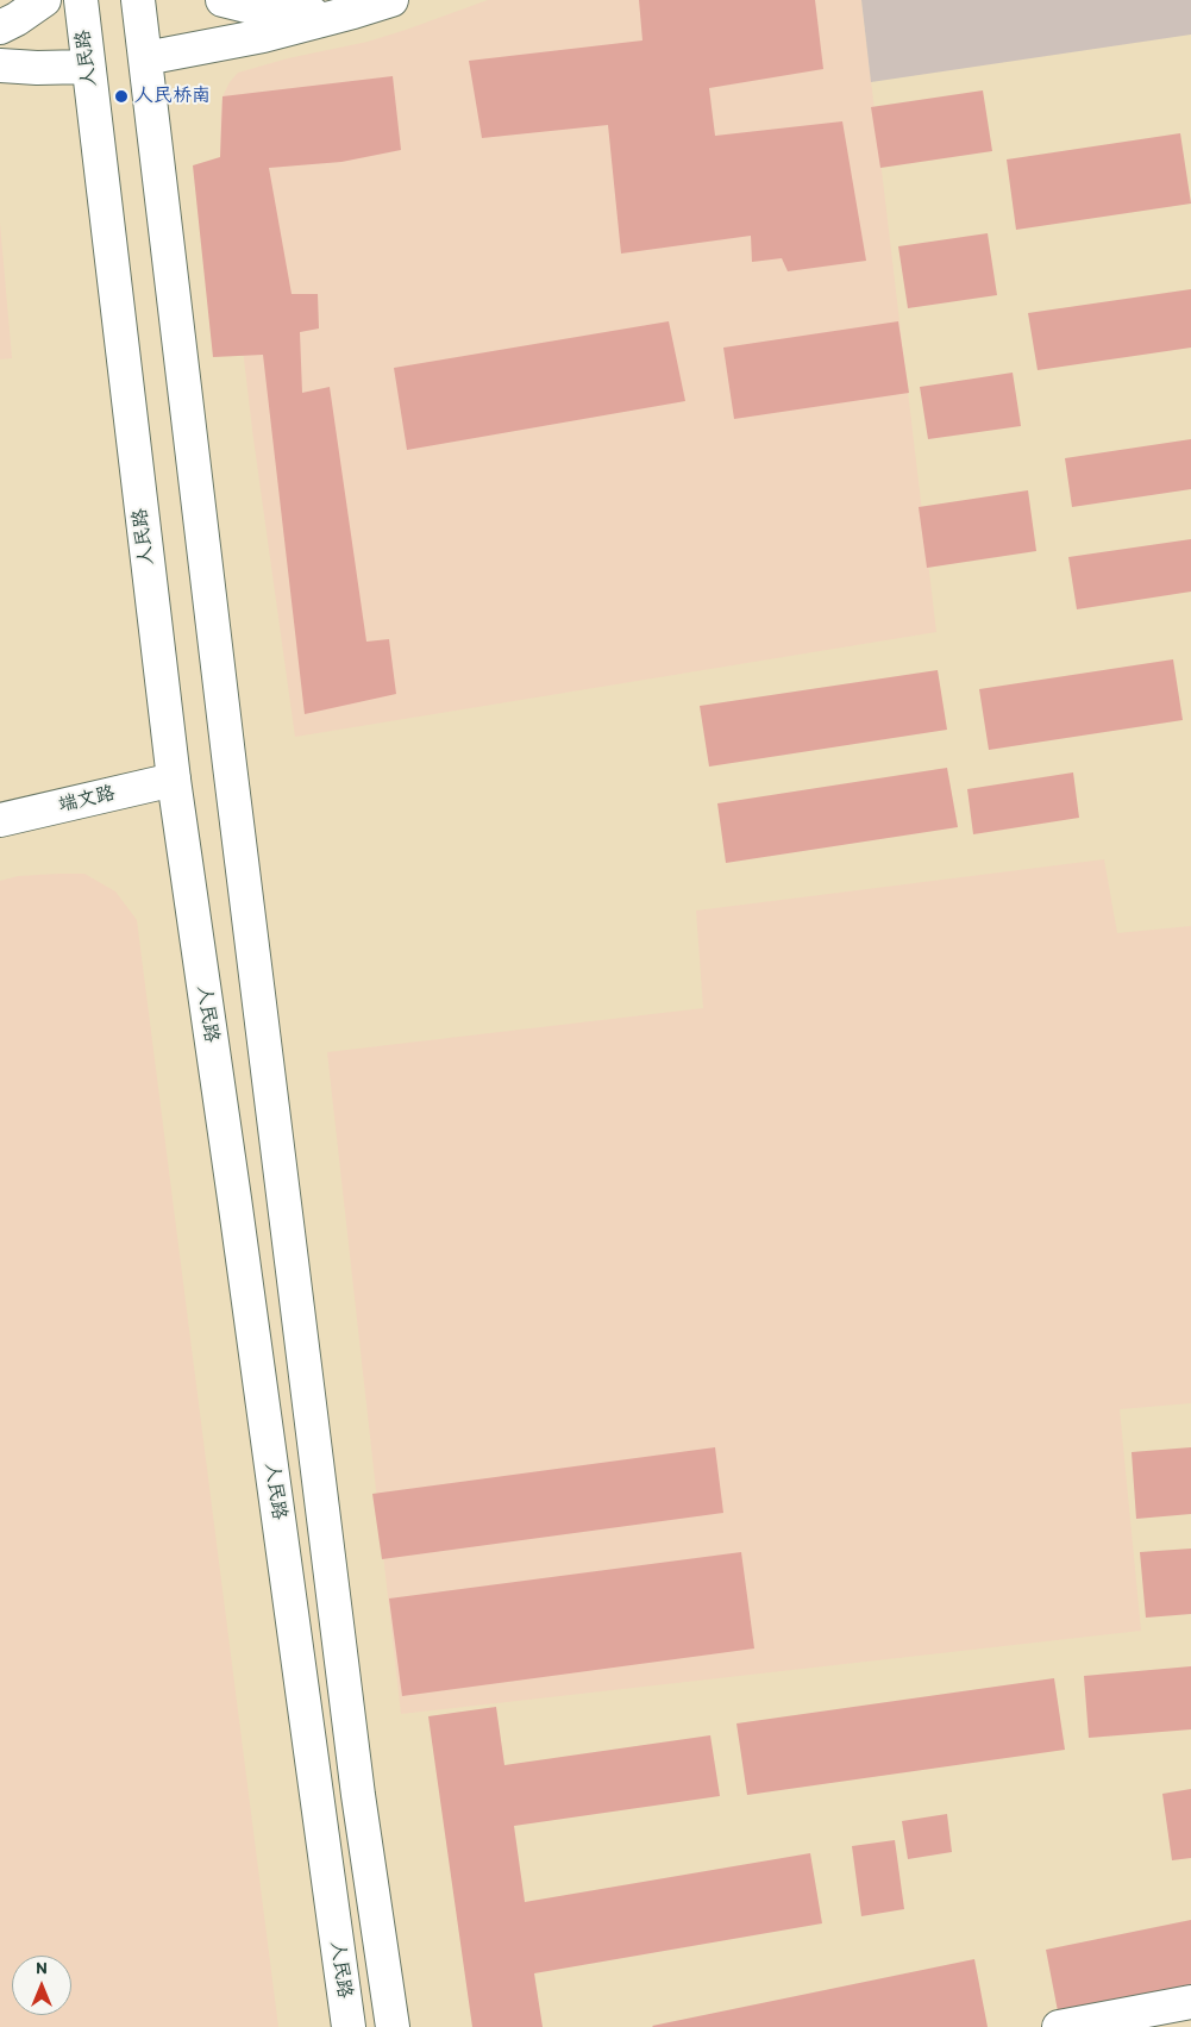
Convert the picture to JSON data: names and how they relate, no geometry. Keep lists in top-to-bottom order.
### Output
{
  "streets": {
    "main road": ["人民路", "端文路"]
  },
  "crossings": [
    ["人民路", "端文路"]
  ],
  "places": ["人民桥南"],
  "north": "top"
}
